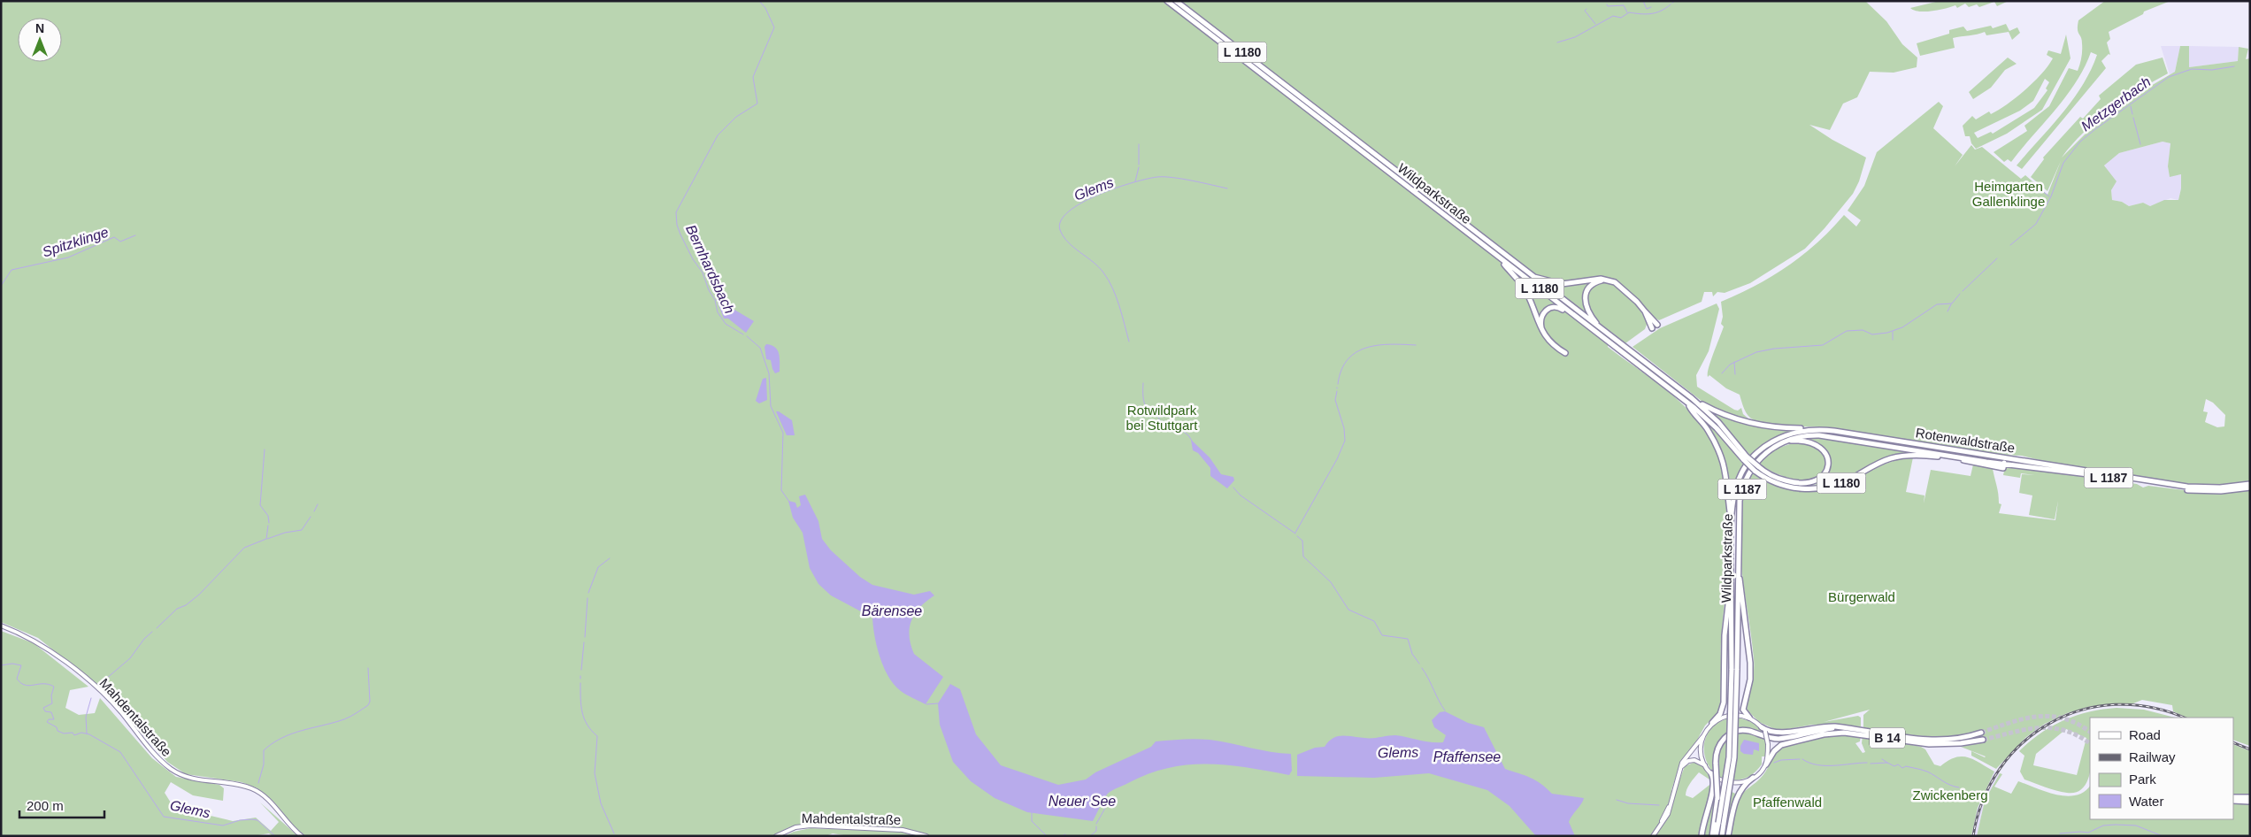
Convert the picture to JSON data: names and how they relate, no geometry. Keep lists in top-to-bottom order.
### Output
{
  "streets": {
    "highway": [
      "L 1180",
      "Wildparkstraße",
      "Rotenwaldstraße",
      "L 1187",
      "B 14"
    ],
    "main road": ["Mahdentalstraße"]
  },
  "crossings": [
    ["L 1180", "Wildparkstraße"],
    ["L 1180", "Rotenwaldstraße"],
    ["L 1180", "L 1187"],
    ["Wildparkstraße", "Rotenwaldstraße"],
    ["Wildparkstraße", "L 1187"],
    ["Rotenwaldstraße", "L 1187"],
    ["L 1187", "B 14"]
  ],
  "water": [
    "Metzgerbach",
    "Glems",
    "Spitzklinge",
    "Bernhardsbach",
    "Bärensee",
    "Pfaffensee",
    "Neuer See"
  ],
  "parks": [
    "Heimgarten Gallenklinge",
    "Rotwildpark bei Stuttgart",
    "Bürgerwald",
    "Zwickenberg",
    "Pfaffenwald"
  ],
  "legend": [
    "Road",
    "Railway",
    "Park",
    "Water"
  ],
  "scale_bar": "200 m",
  "north": "top"
}
